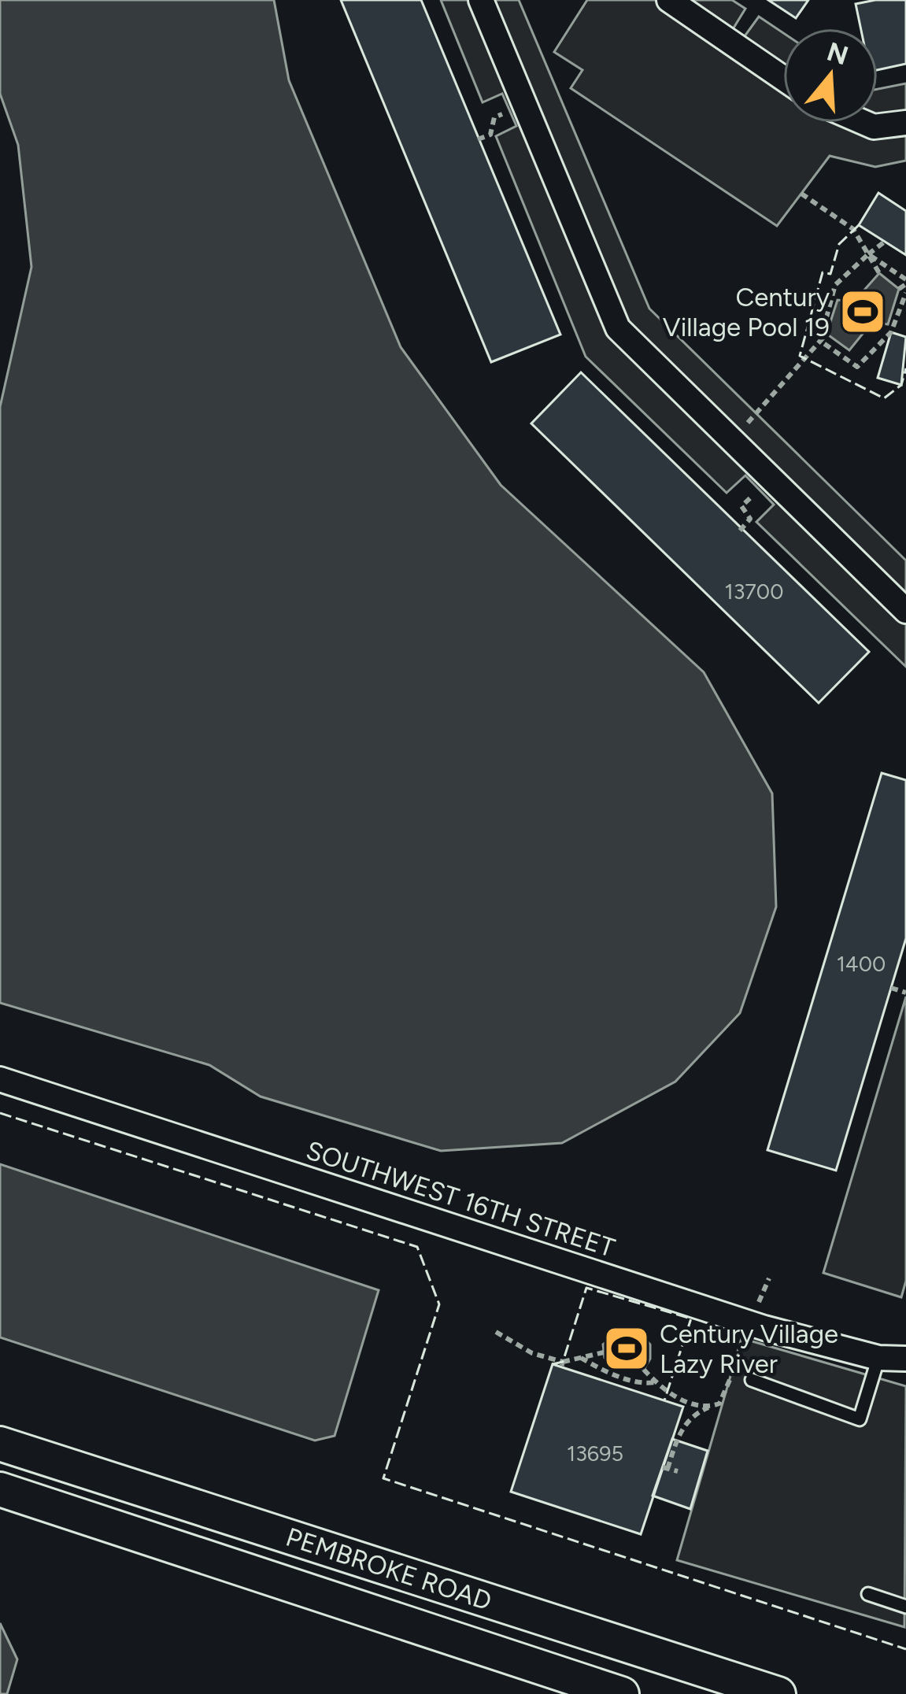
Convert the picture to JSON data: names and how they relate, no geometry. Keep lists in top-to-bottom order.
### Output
{
  "streets": {
    "main road": ["PEMBROKE ROAD"],
    "street": ["SOUTHWEST 16TH STREET"]
  },
  "places": {
    "sports": ["Century Village Pool 19", "Century Village Lazy River"]
  },
  "house_numbers": ["13700", "1400", "13695"],
  "north": "top"
}
